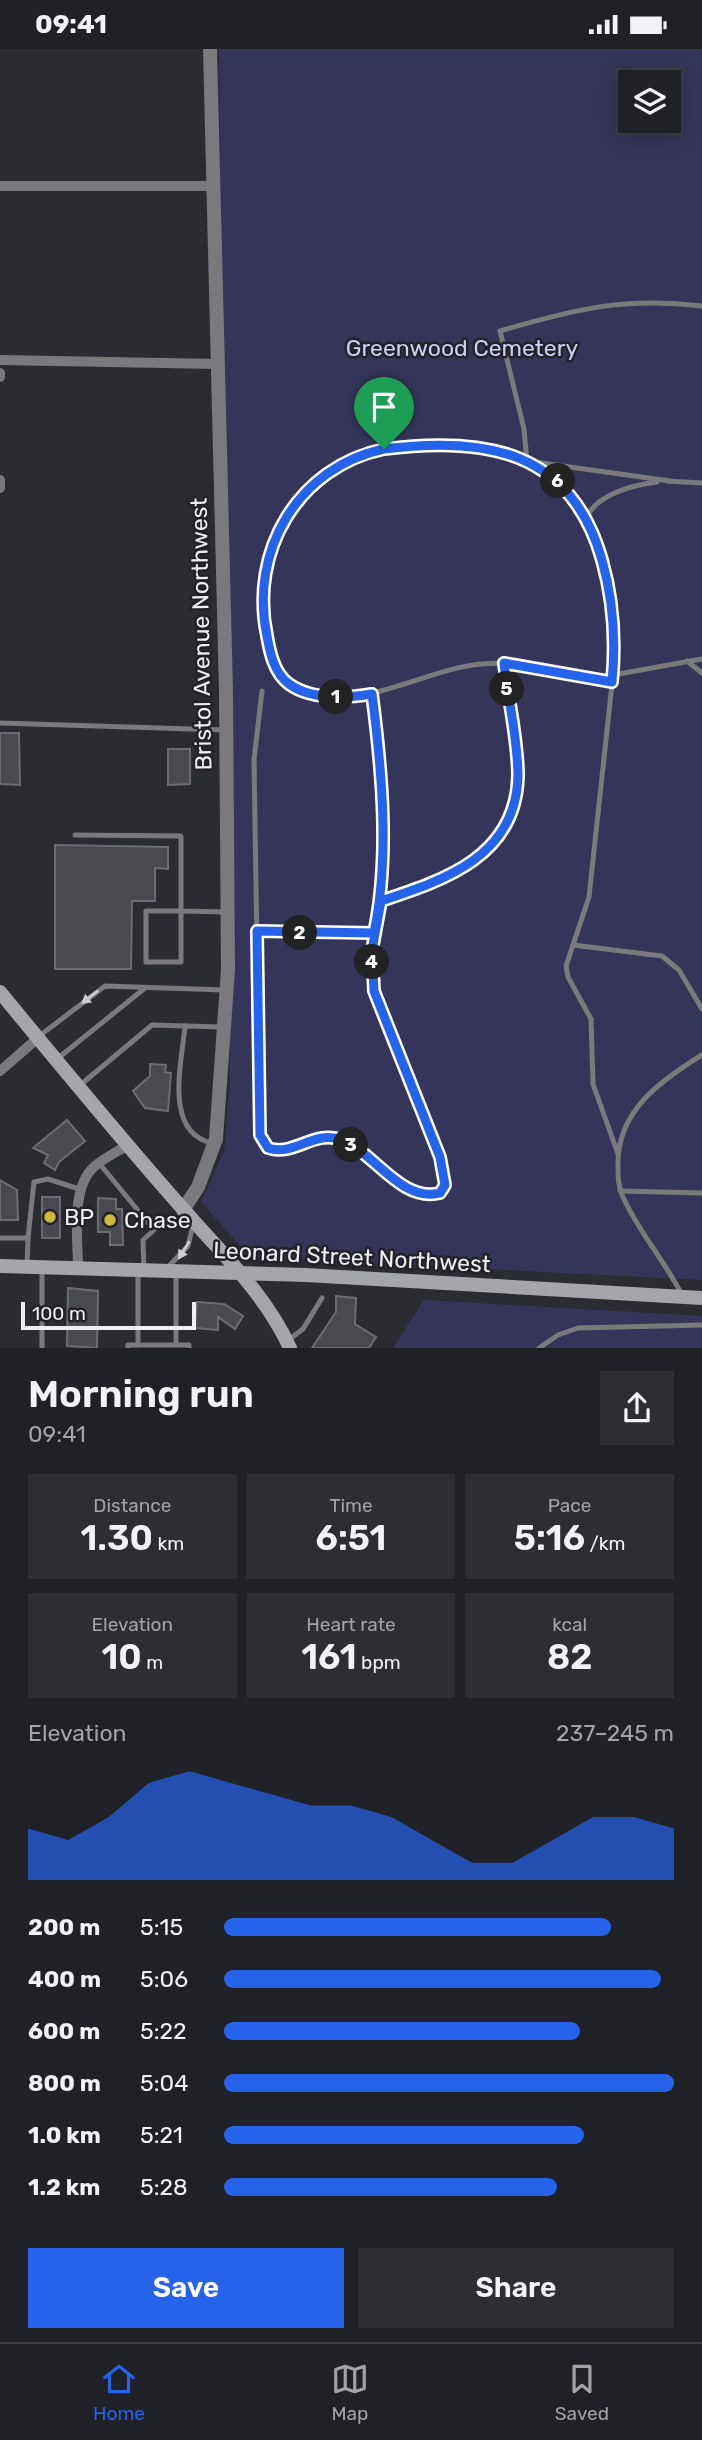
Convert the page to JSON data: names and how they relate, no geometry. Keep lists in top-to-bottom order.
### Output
{
  "streets": {
    "main road": ["Leonard Street Northwest"],
    "street": ["Bristol Avenue Northwest"]
  },
  "parks": ["Greenwood Cemetery"],
  "places": ["BP", "Chase"],
  "scale_bar": "100 m",
  "page": {
    "status": "09:41",
    "pins": [
      "6",
      "5",
      "1",
      "2",
      "4",
      "3"
    ],
    "scale": "100 m",
    "heading": ["Morning run", "09:41"],
    "stats": [
      ["Distance", "1.30 km"],
      ["Time", "6:51"],
      ["Pace", "5:16 /km"],
      ["Elevation", "10 m"],
      ["Heart rate", "161 bpm"],
      ["kcal", "82"]
    ],
    "chart": ["Elevation", "237–245 m"],
    "list": [
      {
        "name": "200 m",
        "note": "5:15"
      },
      {
        "name": "400 m",
        "note": "5:06"
      },
      {
        "name": "600 m",
        "note": "5:22"
      },
      {
        "name": "800 m",
        "note": "5:04"
      },
      {
        "name": "1.0 km",
        "note": "5:21"
      },
      {
        "name": "1.2 km",
        "note": "5:28"
      }
    ],
    "buttons": ["Save", "Share"],
    "tabs": ["Home", "Map", "Saved"]
  }
}
